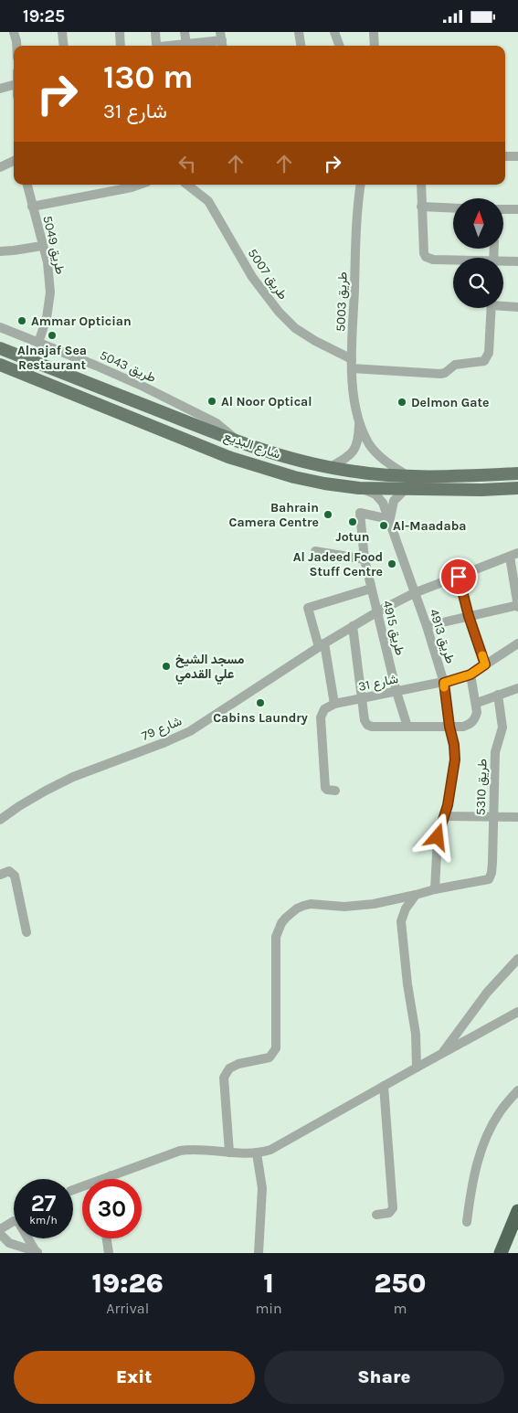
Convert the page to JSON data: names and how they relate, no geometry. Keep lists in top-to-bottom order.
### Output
{
  "streets": {
    "main road": ["شارع البديع"],
    "street": [
      "طريق 5049",
      "طريق 5007",
      "طريق 5003",
      "طريق 5043",
      "طريق 4915",
      "طريق 4913",
      "شارع 31",
      "شارع 79",
      "طريق 5310"
    ]
  },
  "crossings": [
    ["طريق 5049", "طريق 5043"],
    ["طريق 5007", "طريق 5003"],
    ["طريق 5003", "شارع البديع"],
    ["طريق 5043", "شارع البديع"],
    ["شارع البديع", "طريق 4913"],
    ["طريق 4915", "طريق 4913"],
    ["طريق 4915", "شارع 31"],
    ["طريق 4915", "شارع 79"],
    ["طريق 4913", "شارع 31"],
    ["طريق 4913", "شارع 79"],
    ["طريق 4913", "طريق 5310"]
  ],
  "places": [
    "Ammar Optician",
    "Alnajaf Sea Restaurant",
    "Al Noor Optical",
    "Delmon Gate",
    "Bahrain Camera Centre",
    "Jotun",
    "Al-Maadaba",
    "Al Jadeed Food Stuff Centre",
    "مسجد الشيخ علي القدمي",
    "Cabins Laundry"
  ],
  "north": "top",
  "page": {
    "status": "19:25",
    "turn": ["130 m", "شارع 31"],
    "speed": "27 km/h",
    "limit": "30",
    "eta": [
      "19:26",
      "Arrival",
      "1",
      "min",
      "250",
      "m"
    ],
    "buttons": ["Exit", "Share"]
  }
}
